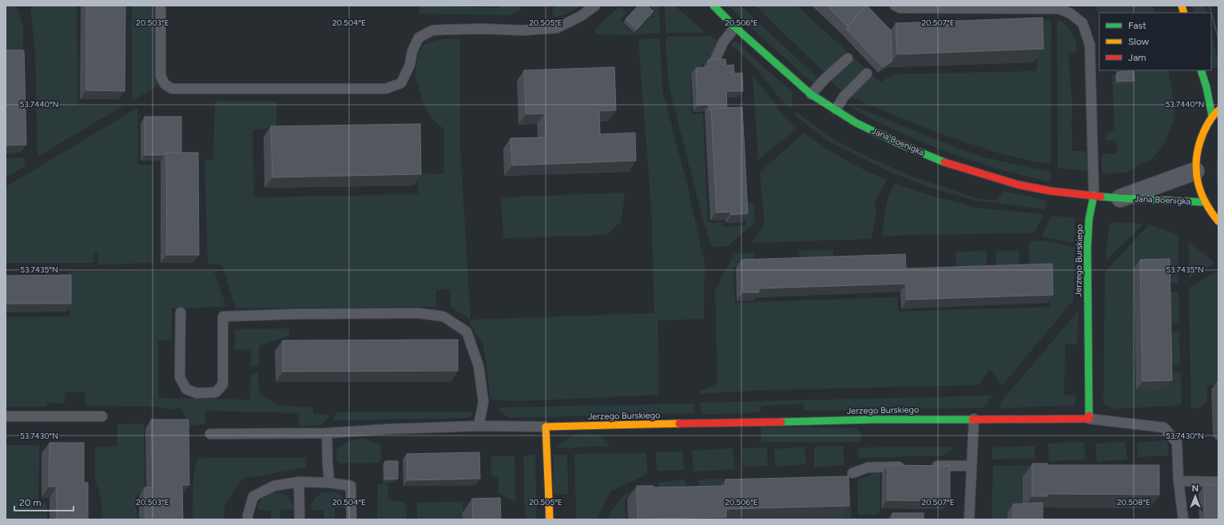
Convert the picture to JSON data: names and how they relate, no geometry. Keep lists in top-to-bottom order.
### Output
{
  "streets": {
    "street": ["Jana Boenigka", "Jerzego Burskiego"]
  },
  "crossings": [
    ["Jana Boenigka", "Jerzego Burskiego"]
  ],
  "legend": ["Fast", "Slow", "Jam"],
  "scale_bar": "20 m",
  "north": "top",
  "coordinates": [
    "20.503°E",
    "20.504°E",
    "20.505°E",
    "20.506°E",
    "20.507°E",
    "53.7440°N",
    "53.7435°N",
    "53.7430°N",
    "20.508°E"
  ]
}
